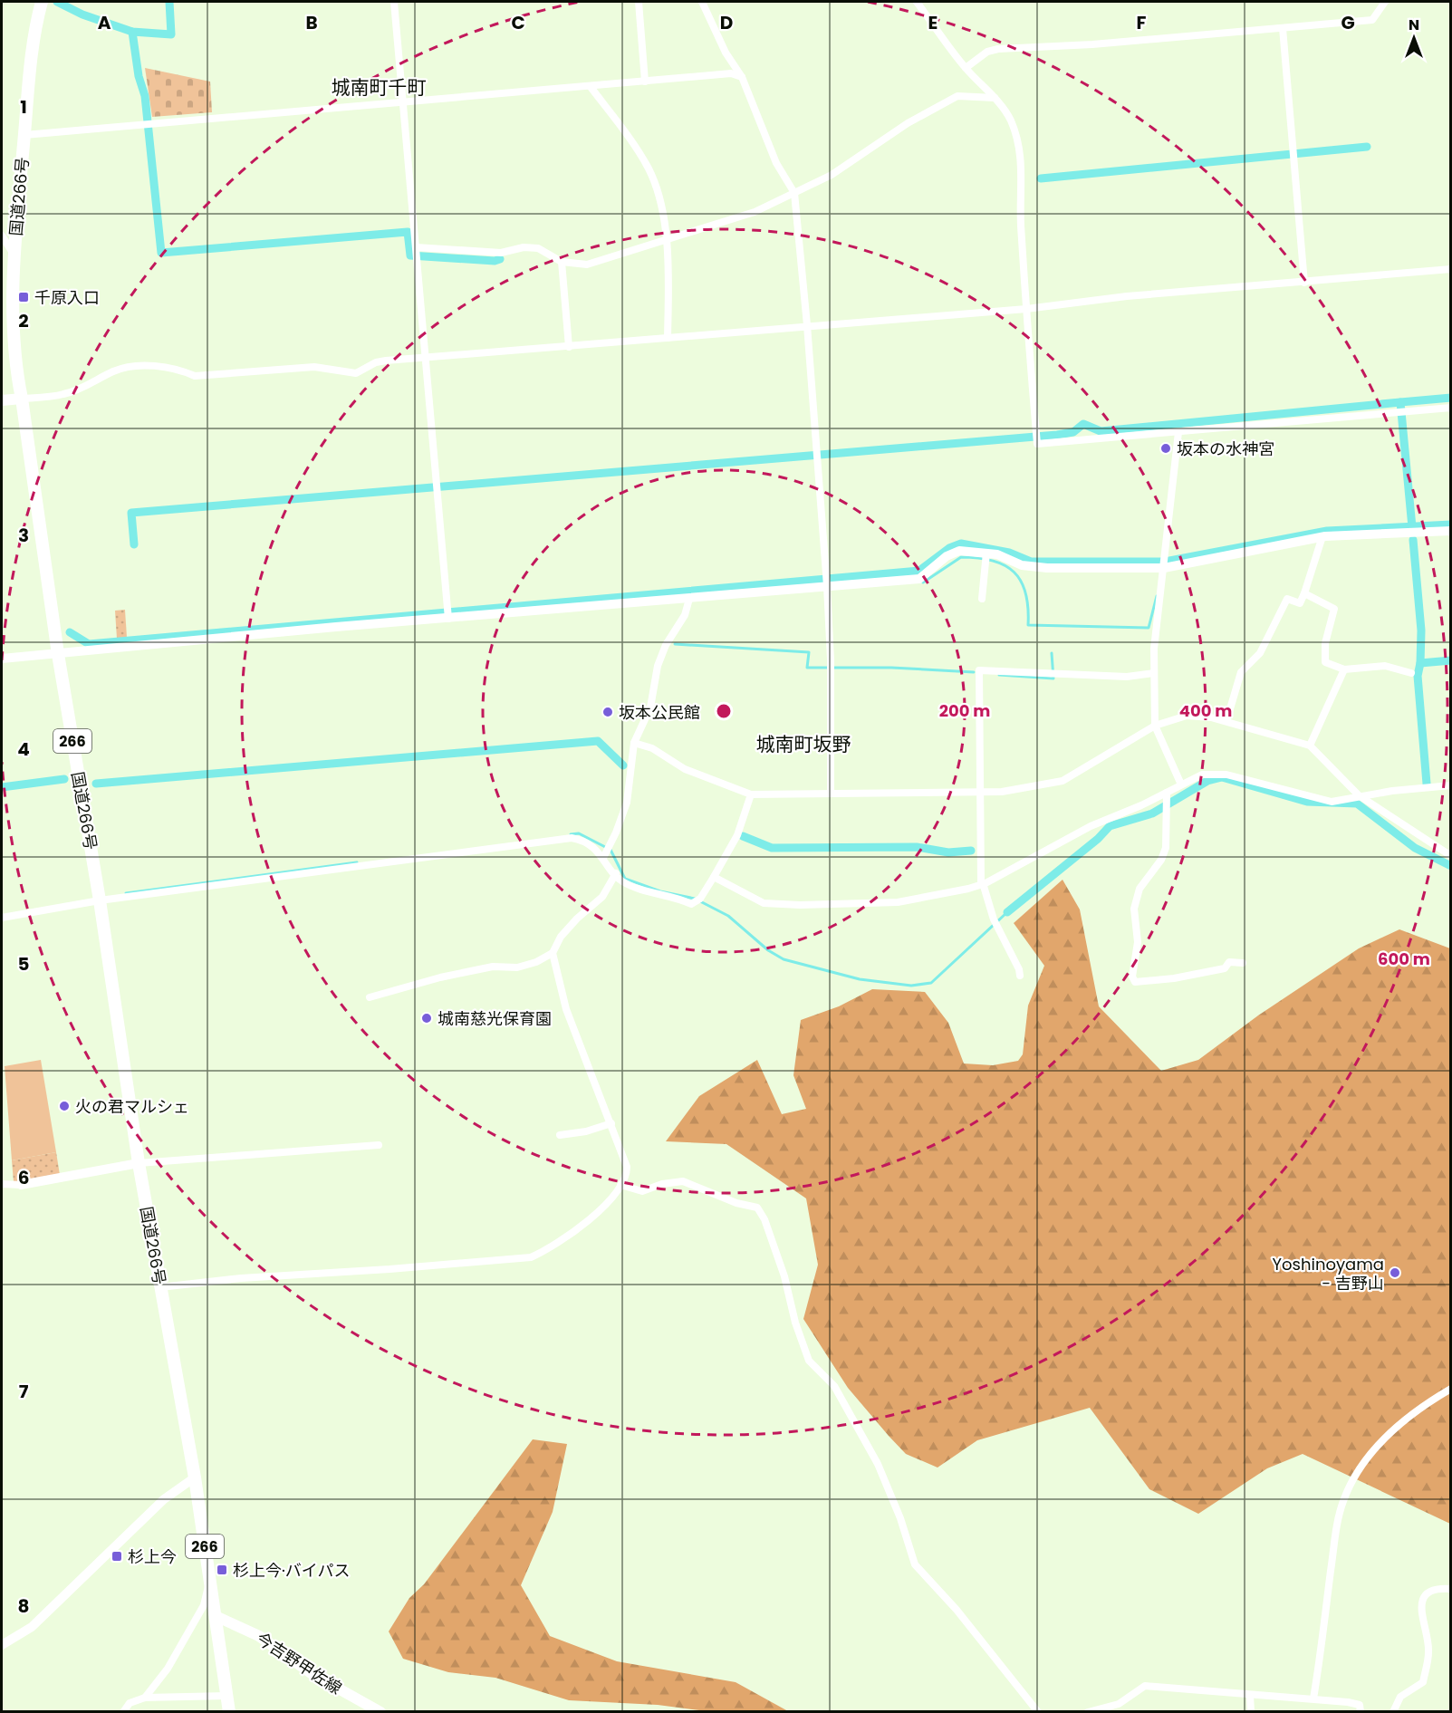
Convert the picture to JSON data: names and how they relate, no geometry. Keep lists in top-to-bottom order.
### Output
{
  "streets": {
    "highway": ["国道266号", "266"],
    "main road": ["今吉野甲佐線"]
  },
  "crossings": [
    ["国道266号", "266"],
    ["国道266号", "今吉野甲佐線"],
    ["266", "今吉野甲佐線"]
  ],
  "districts": ["城南町千町", "城南町坂野"],
  "places": {
    "transit": ["千原入口", "杉上今", "杉上今·バイパス"],
    "other": [
      "坂本の水神宮",
      "坂本公民館",
      "城南慈光保育園",
      "火の君マルシェ",
      "Yoshinoyama - 吉野山"
    ]
  },
  "north": "top",
  "grid": {
    "columns": [
      "A",
      "B",
      "C",
      "D",
      "E",
      "F",
      "G"
    ],
    "rows": [
      "1",
      "2",
      "3",
      "4",
      "5",
      "6",
      "7",
      "8"
    ]
  },
  "rings": ["200 m", "400 m", "600 m"]
}
